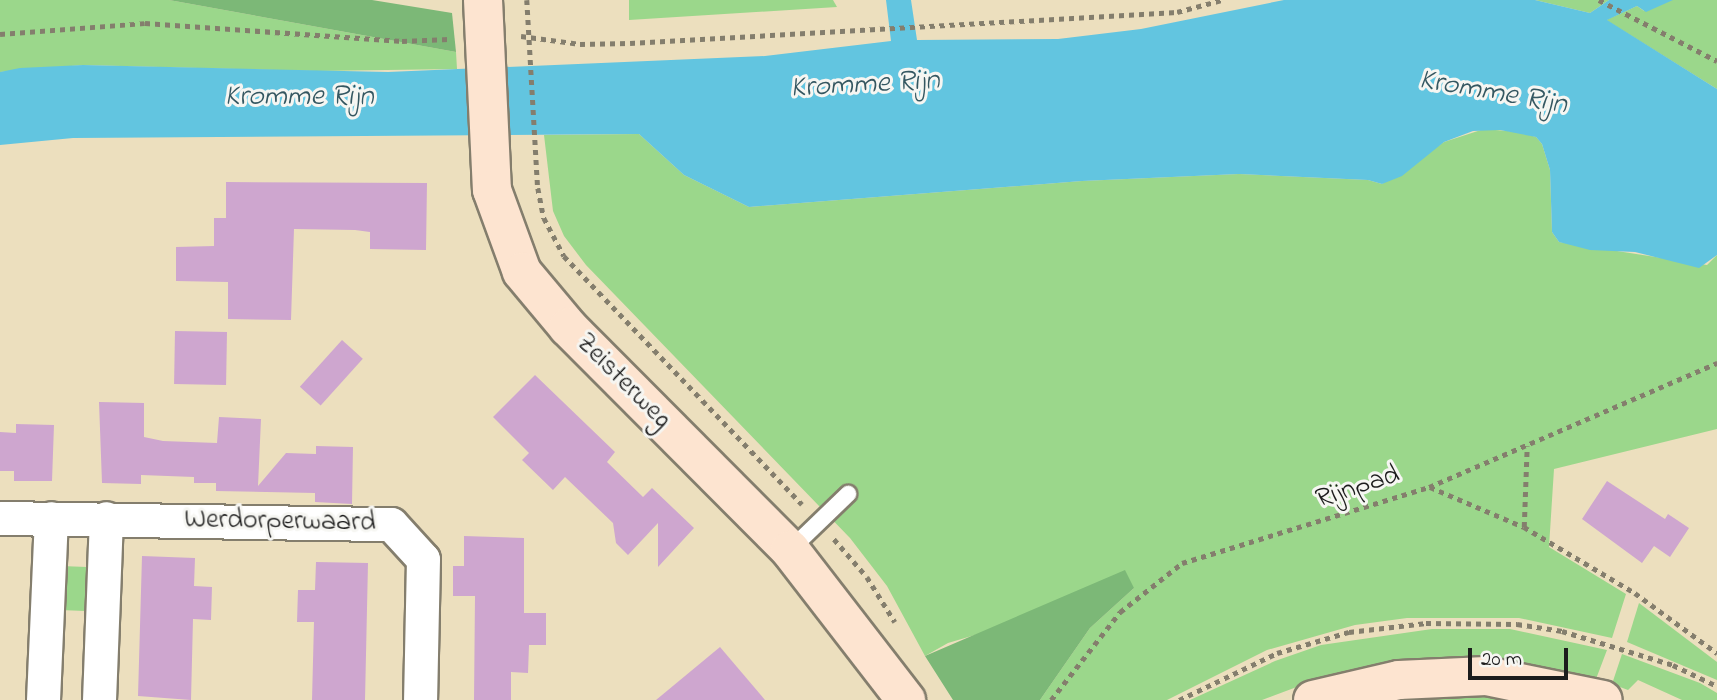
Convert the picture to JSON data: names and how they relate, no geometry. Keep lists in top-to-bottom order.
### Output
{
  "streets": {
    "street": ["Zeisterweg", "Werdorperwaard"],
    "path": ["Rijnpad"]
  },
  "water": ["Kromme Rijn"],
  "scale_bar": "20 m"
}
